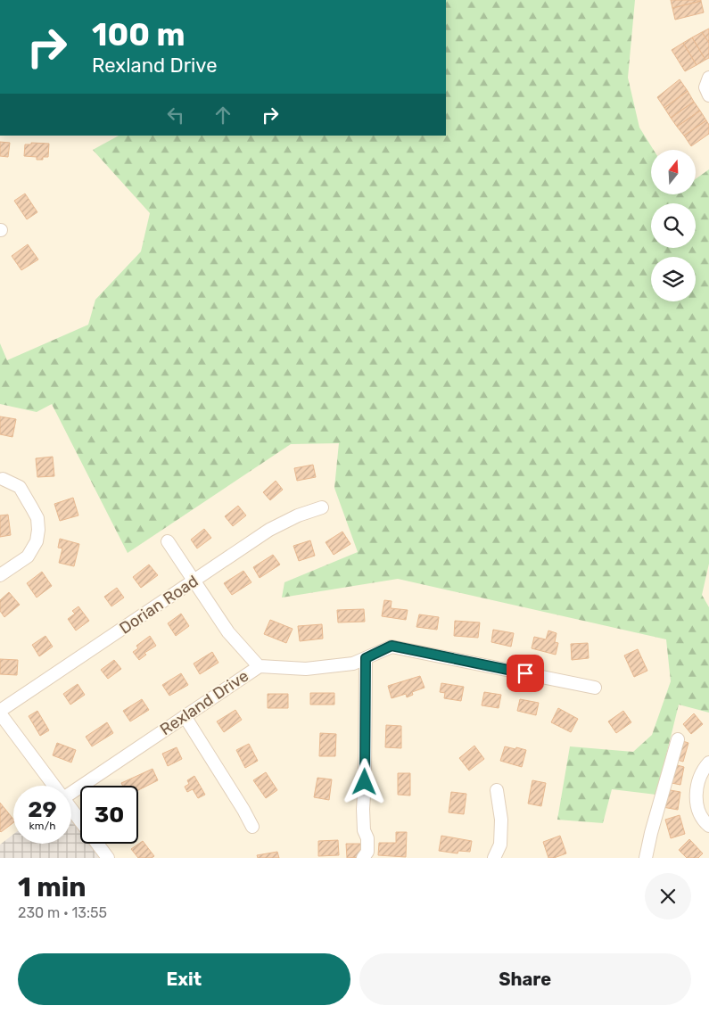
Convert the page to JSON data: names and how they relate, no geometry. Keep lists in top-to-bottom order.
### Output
{
  "streets": {
    "street": ["Dorian Road", "Rexland Drive"]
  },
  "north": "top",
  "page": {
    "turn": ["100 m", "Rexland Drive"],
    "speed": "29 km/h",
    "limit": "30",
    "heading": ["1 min", "230 m · 13:55"],
    "buttons": ["Exit", "Share"]
  }
}
